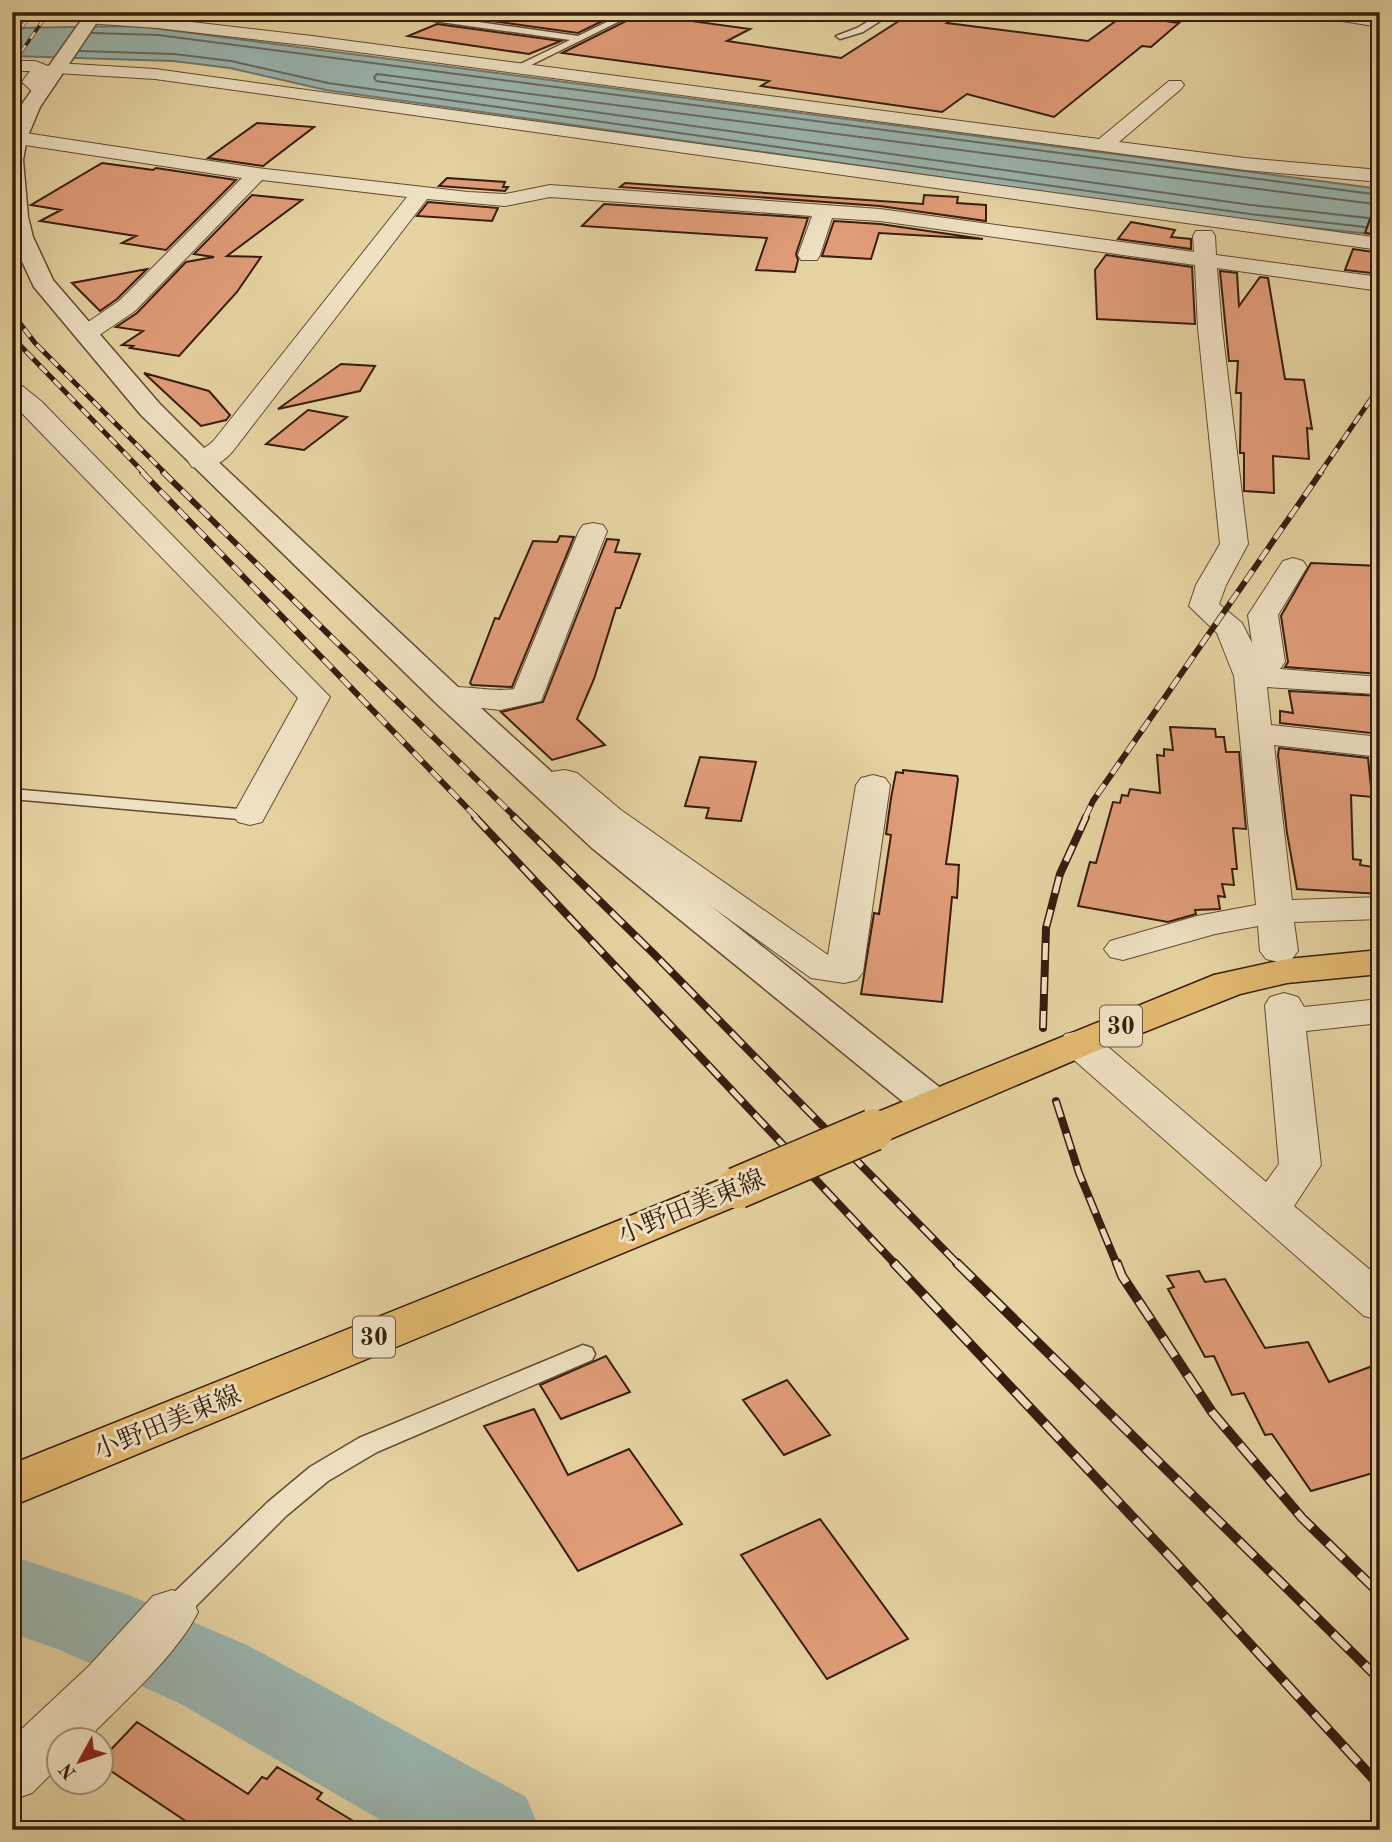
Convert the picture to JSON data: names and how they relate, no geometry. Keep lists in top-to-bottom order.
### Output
{
  "streets": {
    "main road": ["30", "小野田美東線"]
  },
  "north": "bottom left"
}
